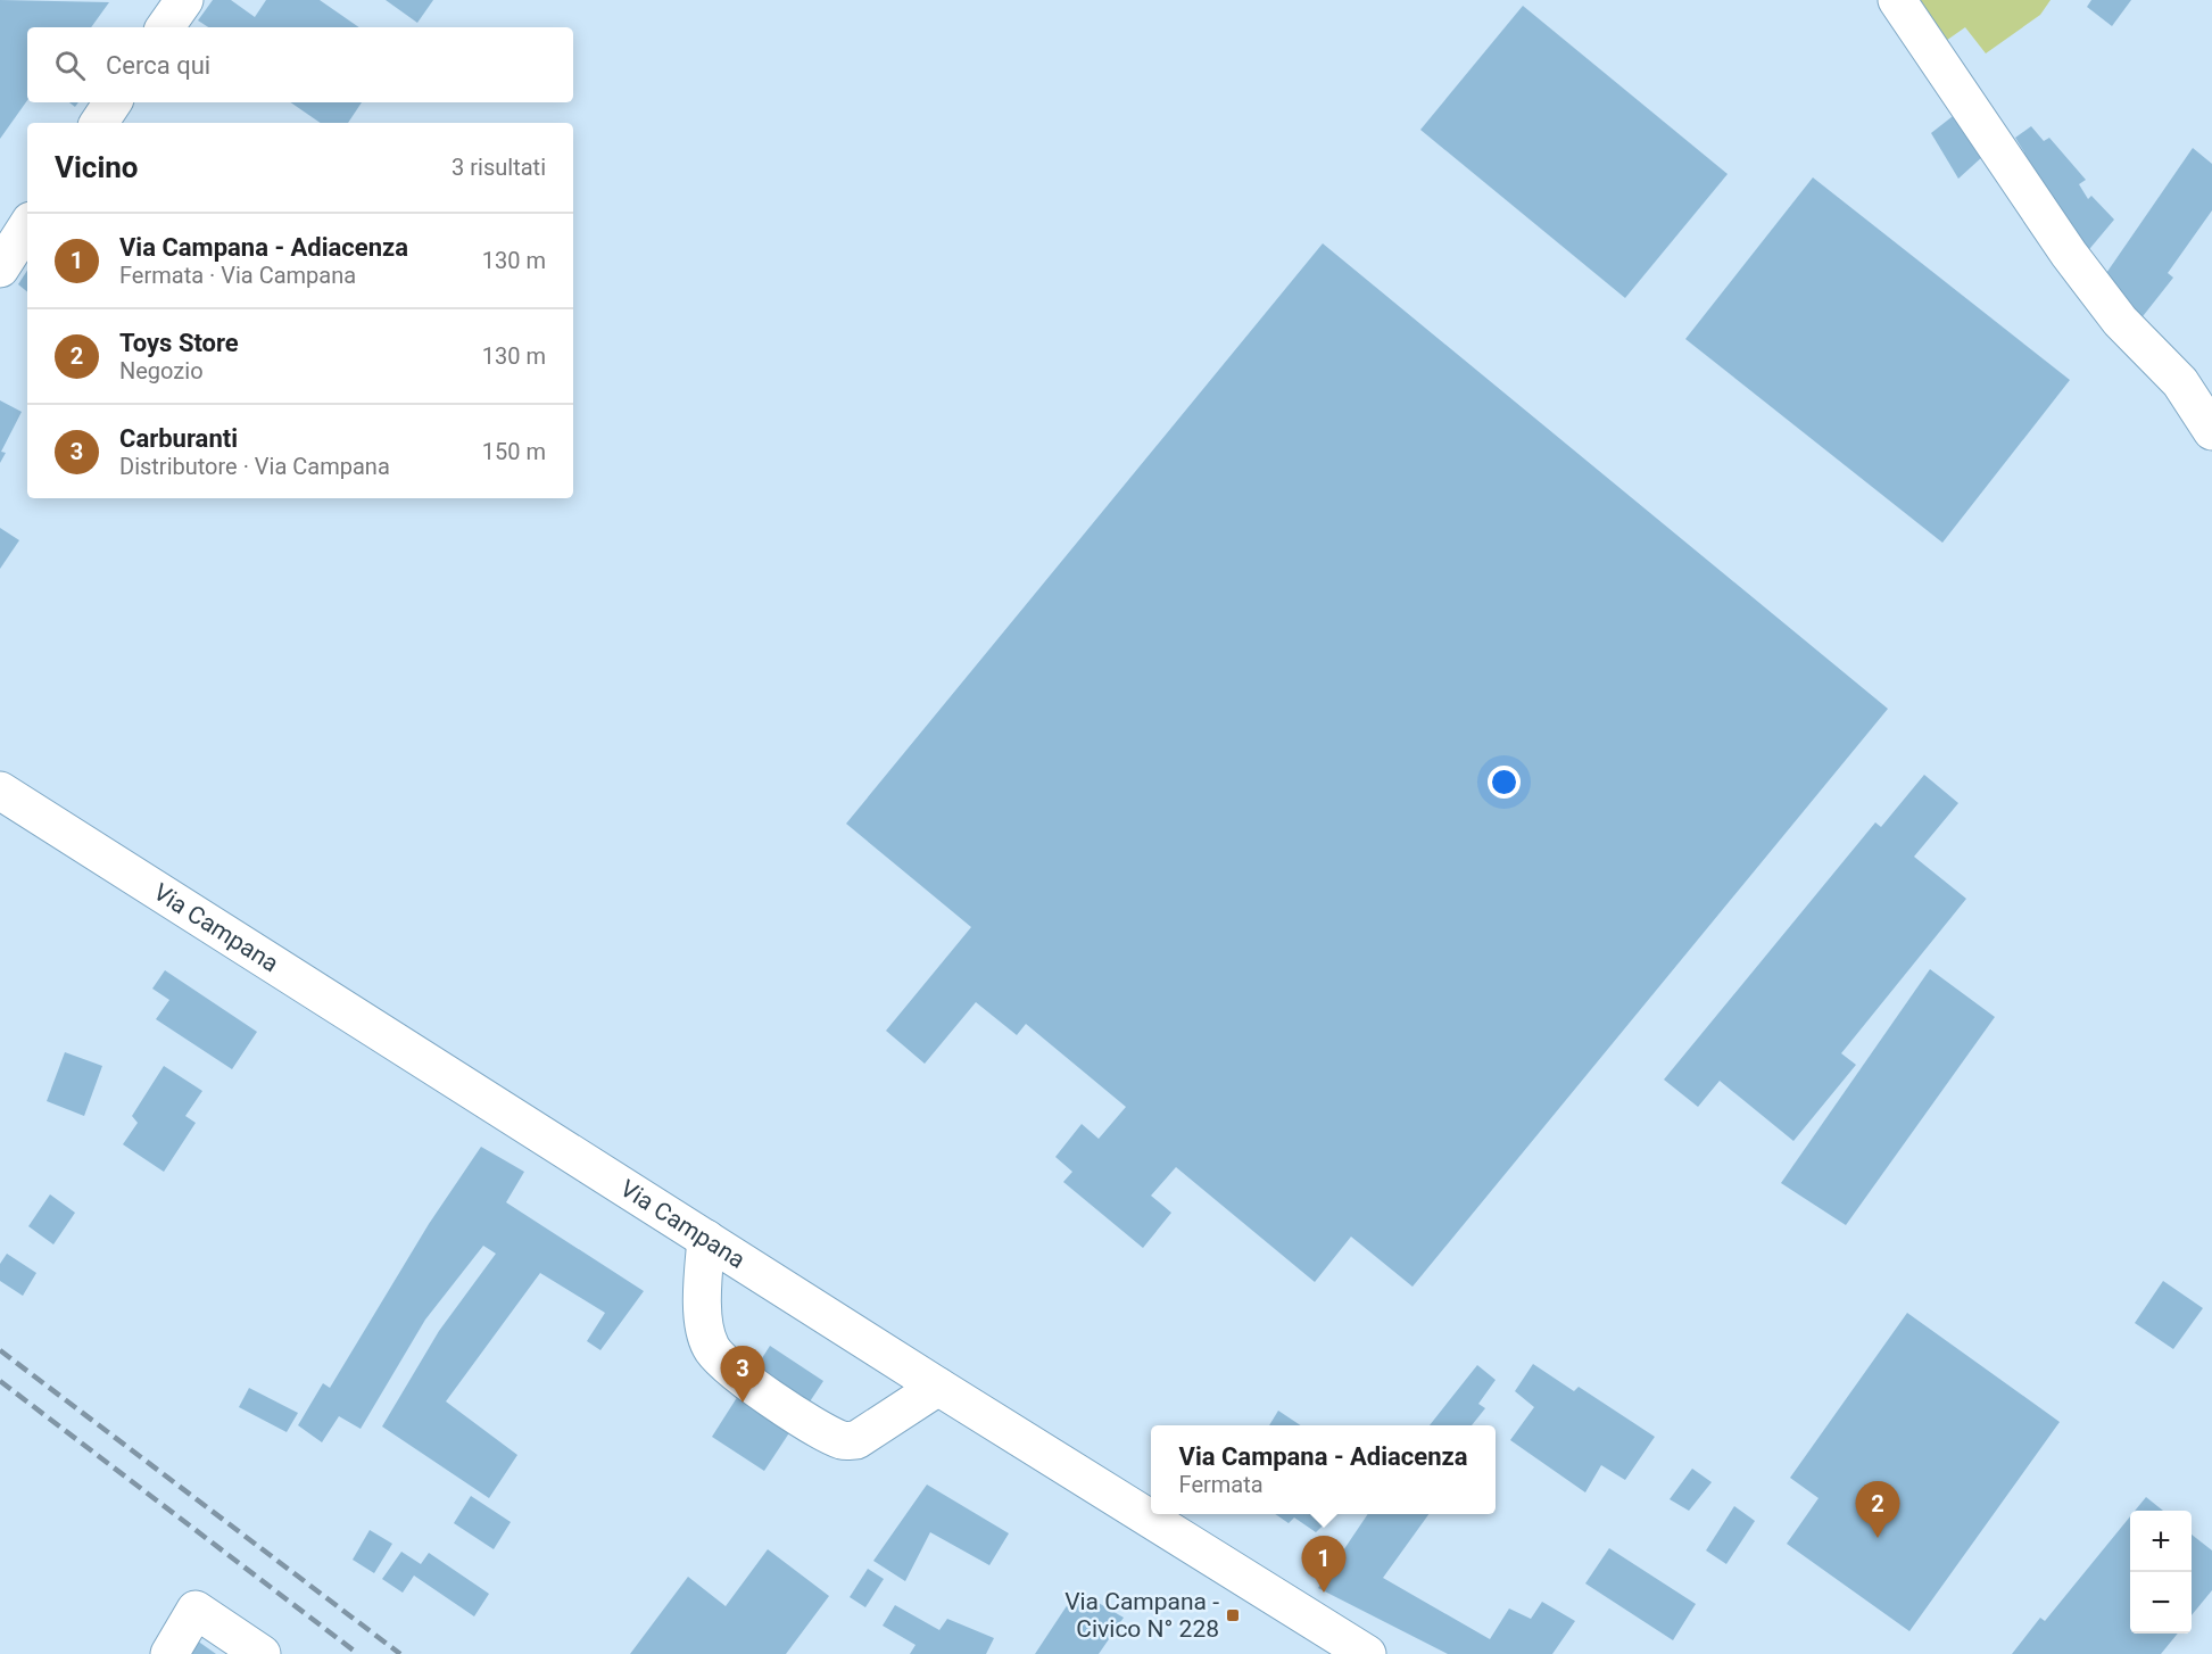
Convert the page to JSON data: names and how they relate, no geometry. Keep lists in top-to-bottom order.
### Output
{
  "streets": {
    "street": ["Via Campana"]
  },
  "places": {
    "transit": ["Via Campana - Civico N° 228"]
  },
  "page": {
    "search": "Cerca qui",
    "heading": ["Vicino", "3 risultati"],
    "list": [
      {
        "mark": "1",
        "name": "Via Campana - Adiacenza",
        "note": "Fermata · Via Campana",
        "value": "130 m"
      },
      {
        "mark": "2",
        "name": "Toys Store",
        "note": "Negozio",
        "value": "130 m"
      },
      {
        "mark": "3",
        "name": "Carburanti",
        "note": "Distributore · Via Campana",
        "value": "150 m"
      }
    ],
    "pins": ["3", "2", "1"],
    "popup": ["Via Campana - Adiacenza", "Fermata"],
    "map_buttons": ["+", "−"]
  }
}
